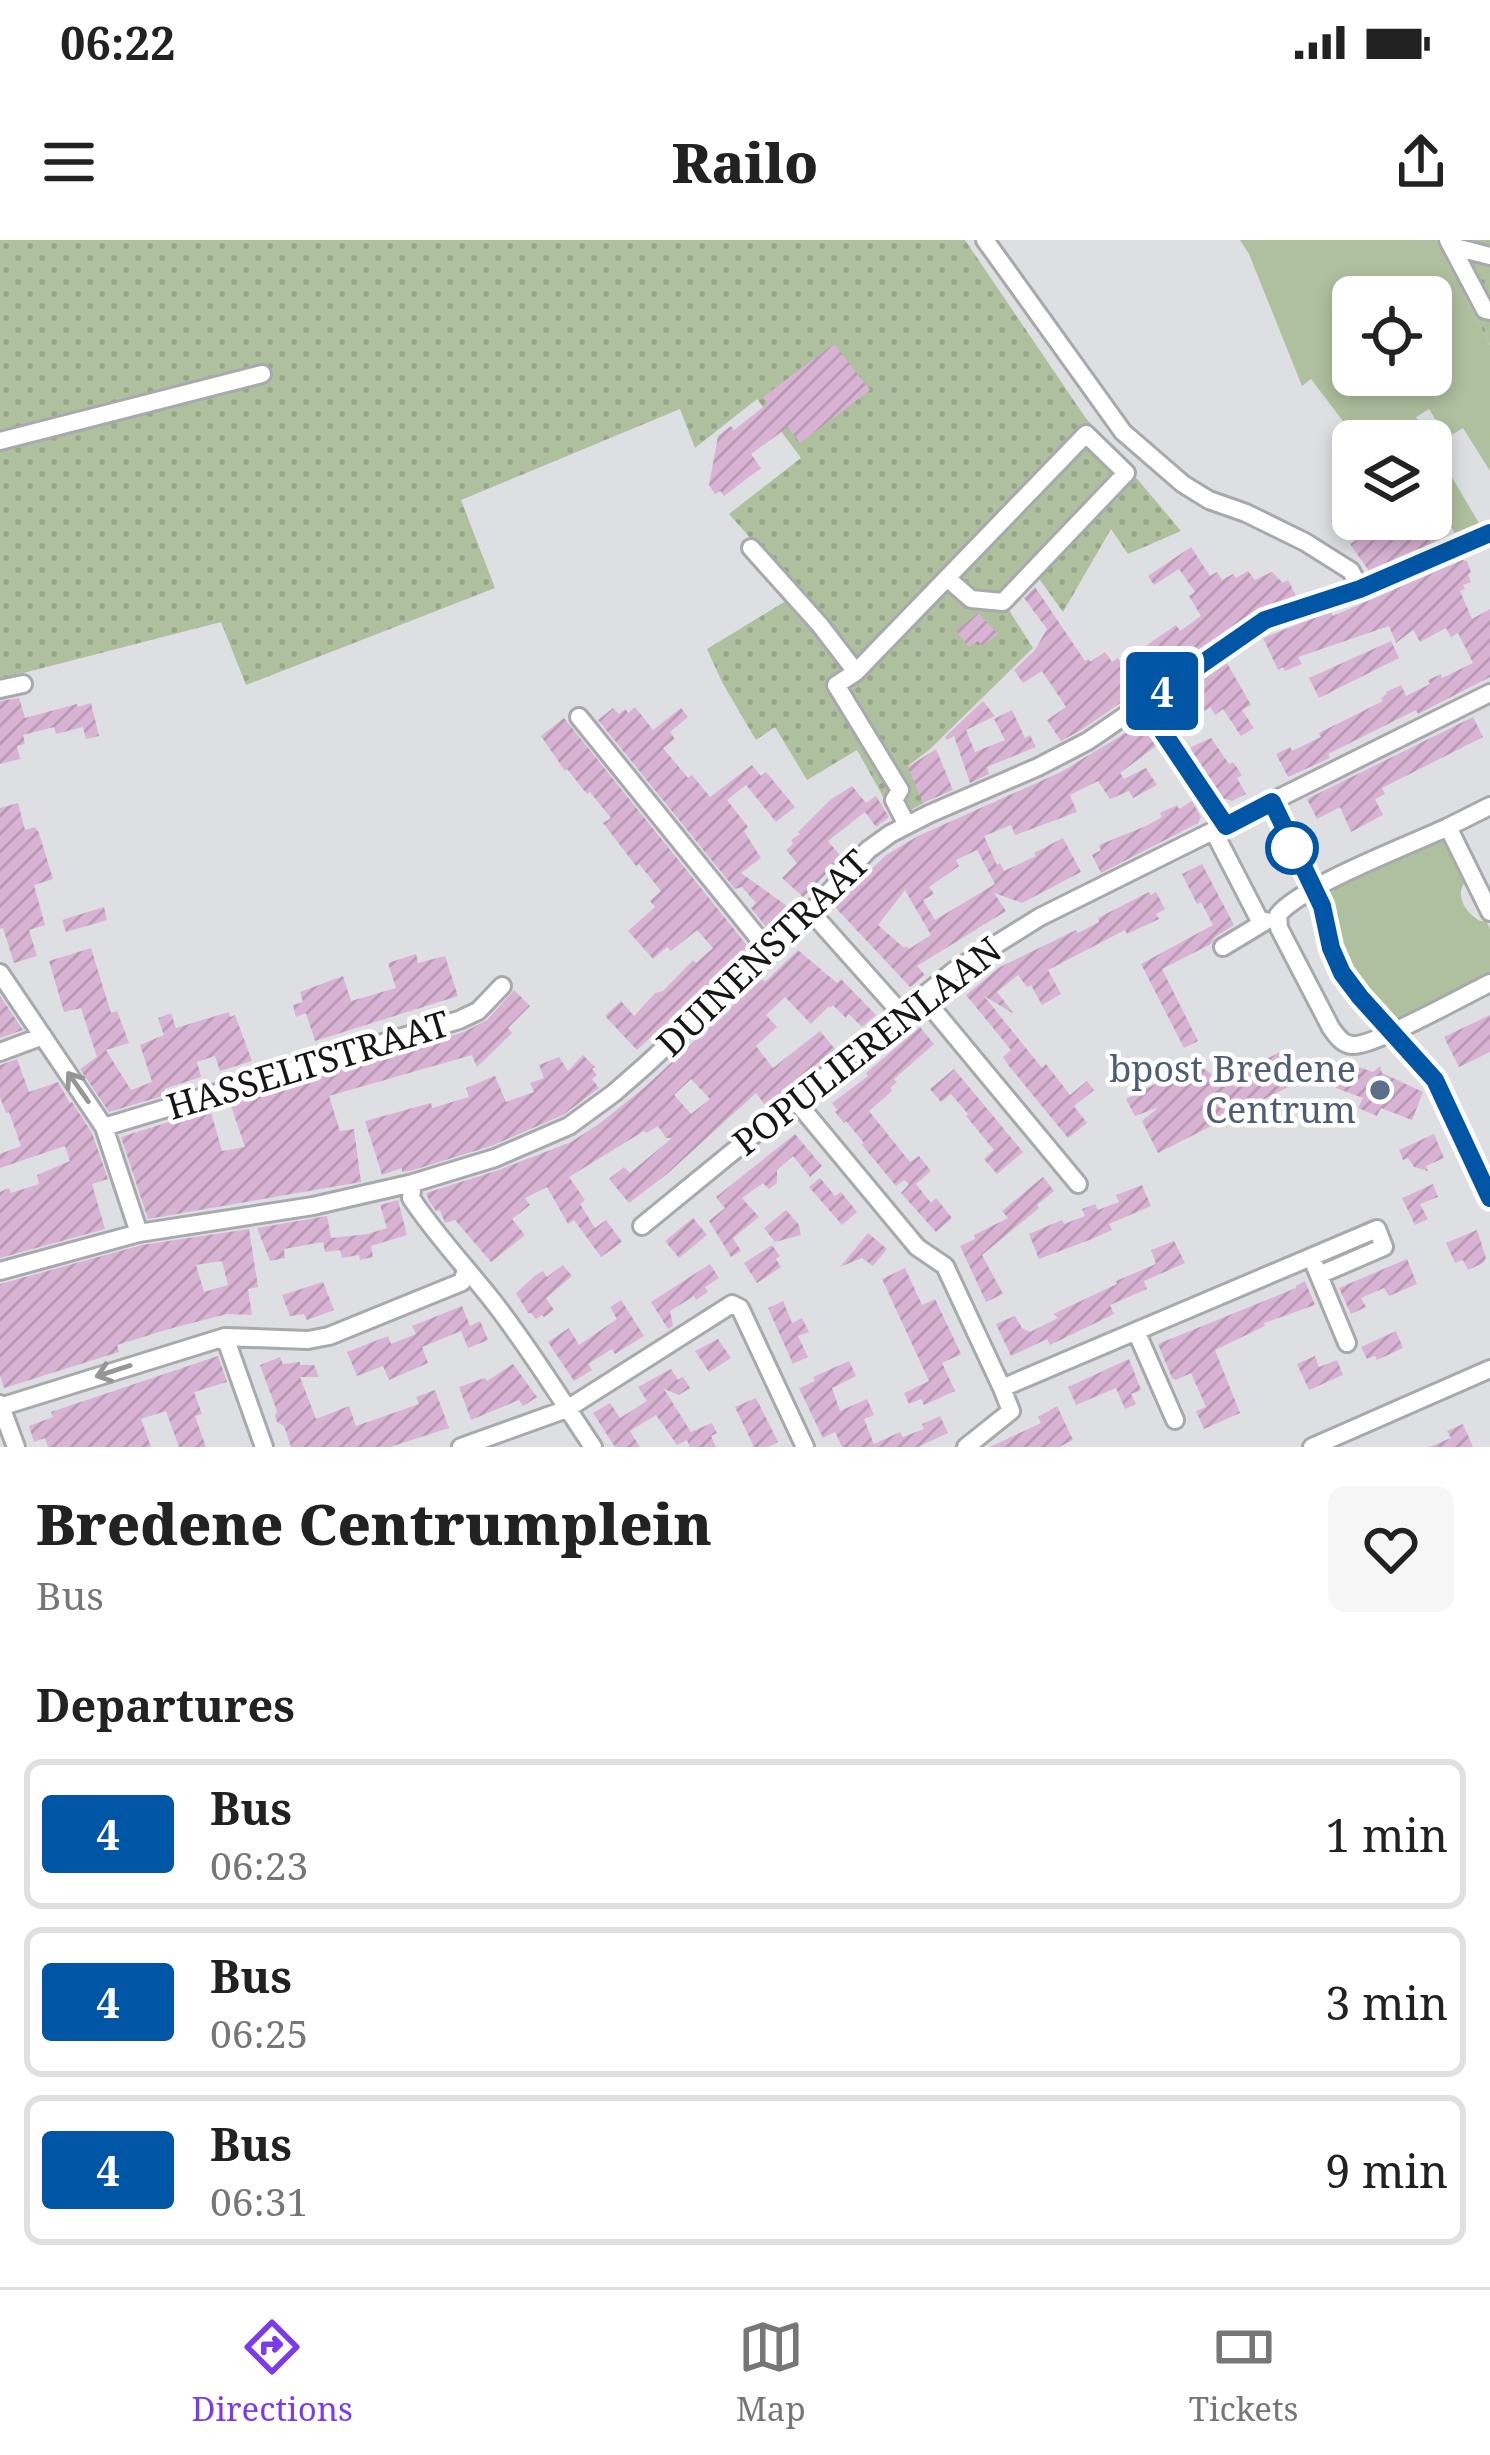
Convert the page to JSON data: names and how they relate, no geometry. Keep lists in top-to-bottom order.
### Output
{
  "streets": {
    "street": ["DUINENSTRAAT", "POPULIERENLAAN", "HASSELTSTRAAT"]
  },
  "places": ["bpost Bredene Centrum"],
  "lines": ["bus line 4"],
  "page": {
    "status": "06:22",
    "header": "Railo",
    "on_map": "4",
    "heading": [
      ["Bredene Centrumplein", "Bus"],
      "Departures"
    ],
    "list": [
      {
        "mark": "4",
        "name": "Bus",
        "note": "06:23",
        "value": "1 min"
      },
      {
        "mark": "4",
        "name": "Bus",
        "note": "06:25",
        "value": "3 min"
      },
      {
        "mark": "4",
        "name": "Bus",
        "note": "06:31",
        "value": "9 min"
      }
    ],
    "tabs": ["Directions", "Map", "Tickets"]
  }
}
